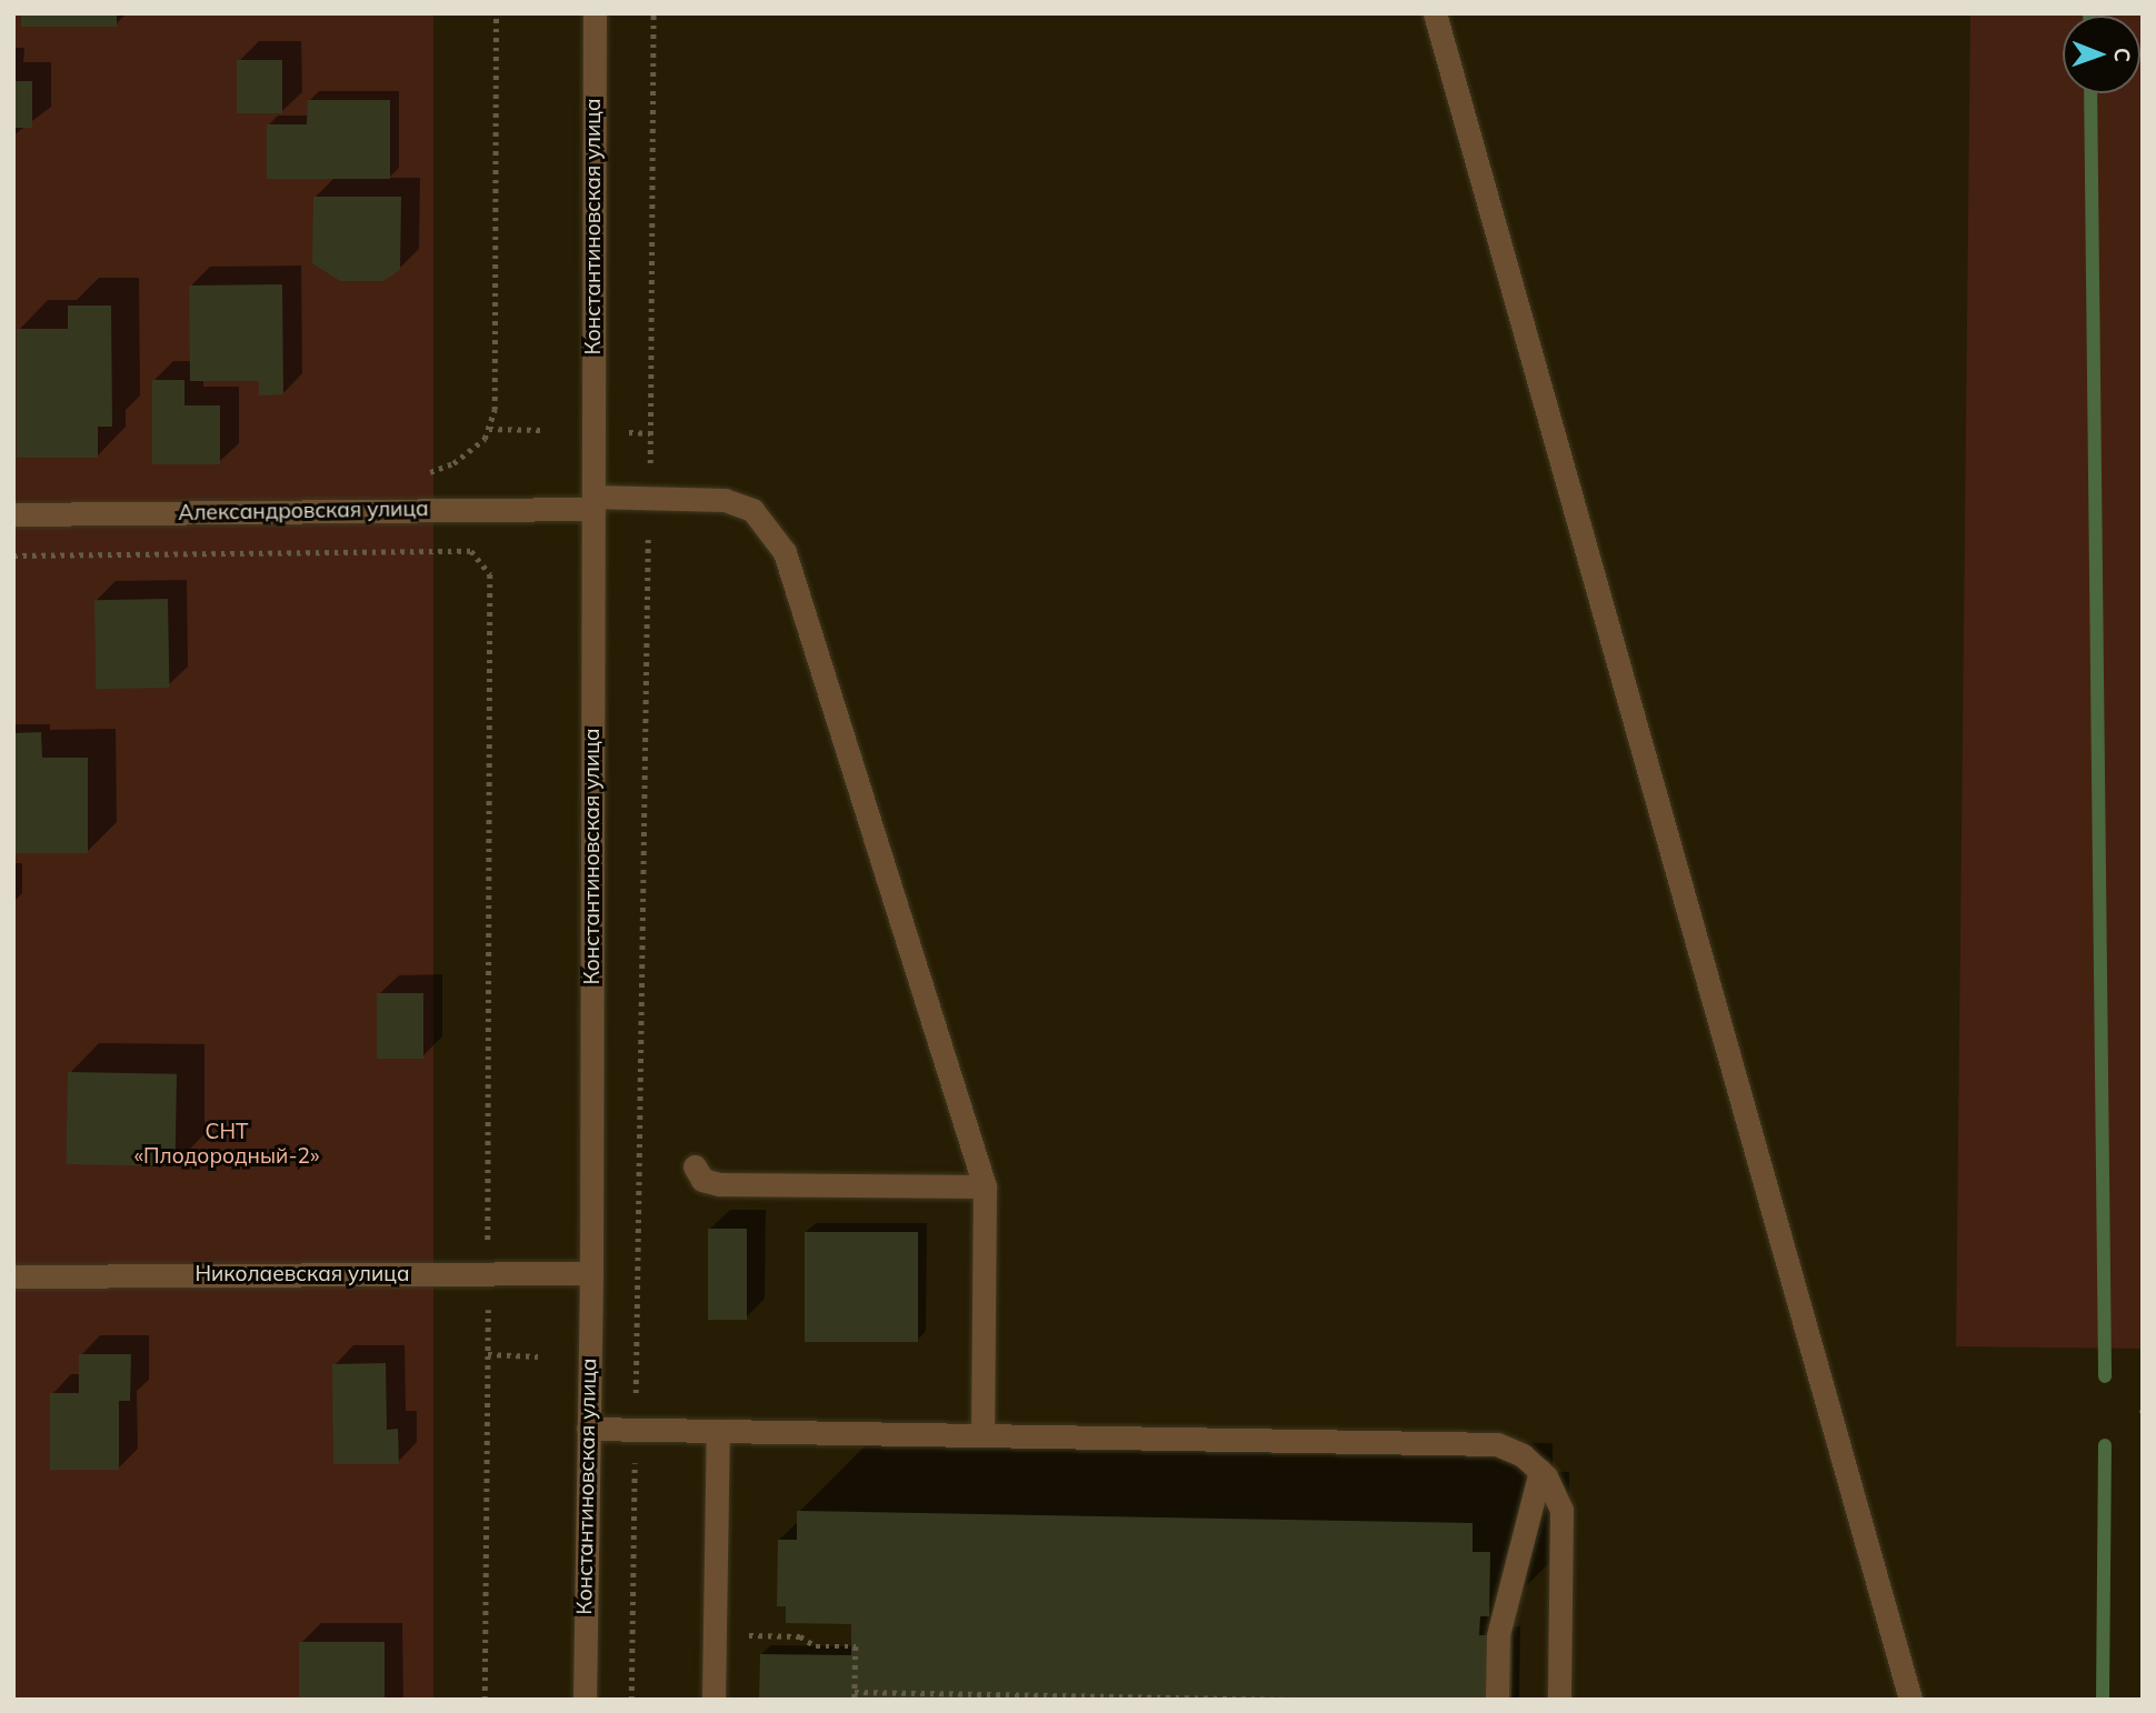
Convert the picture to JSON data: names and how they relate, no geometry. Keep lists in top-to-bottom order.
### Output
{
  "streets": {
    "street": ["Константиновская улица", "Александровская улица", "Николаевская улица"]
  },
  "crossings": [
    ["Константиновская улица", "Александровская улица"],
    ["Константиновская улица", "Николаевская улица"]
  ],
  "parks": ["СНТ «Плодородный-2»"],
  "north": "right"
}
